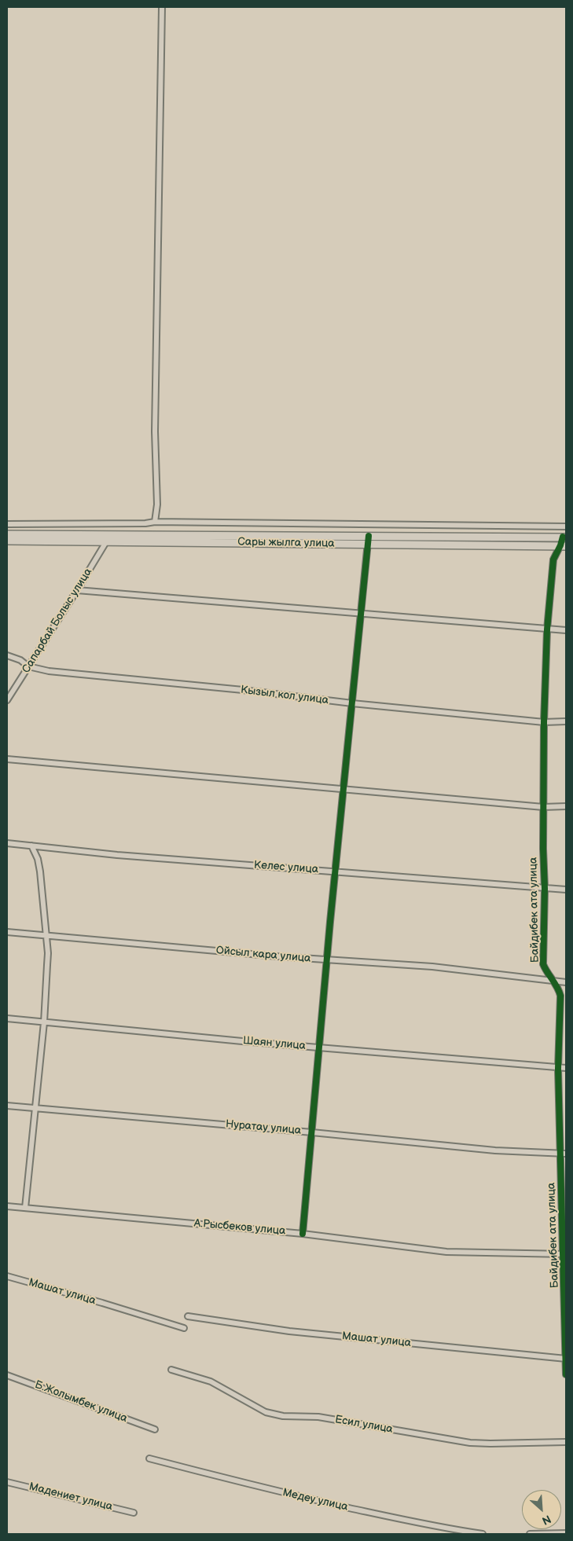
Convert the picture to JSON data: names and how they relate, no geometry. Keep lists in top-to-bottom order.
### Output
{
  "streets": {
    "main road": ["Сары жылга улица"],
    "street": [
      "Сапарбай Болыс улица",
      "Кызыл кол улица",
      "Келес улица",
      "Байдибек ата улица",
      "Ойсыл кара улица",
      "Шаян улица",
      "Нуратау улица",
      "А.Рысбеков улица",
      "Машат улица",
      "Б.Жолымбек улица",
      "Есил улица",
      "Мадениет улица",
      "Медеу улица"
    ]
  },
  "crossings": [
    ["Сары жылга улица", "Сапарбай Болыс улица"],
    ["Сары жылга улица", "Байдибек ата улица"],
    ["Сапарбай Болыс улица", "Кызыл кол улица"],
    ["Кызыл кол улица", "Байдибек ата улица"],
    ["Келес улица", "Байдибек ата улица"],
    ["Байдибек ата улица", "Ойсыл кара улица"],
    ["Байдибек ата улица", "Шаян улица"],
    ["Байдибек ата улица", "Нуратау улица"],
    ["Байдибек ата улица", "А.Рысбеков улица"],
    ["Байдибек ата улица", "Машат улица"]
  ],
  "north": "bottom right"
}
